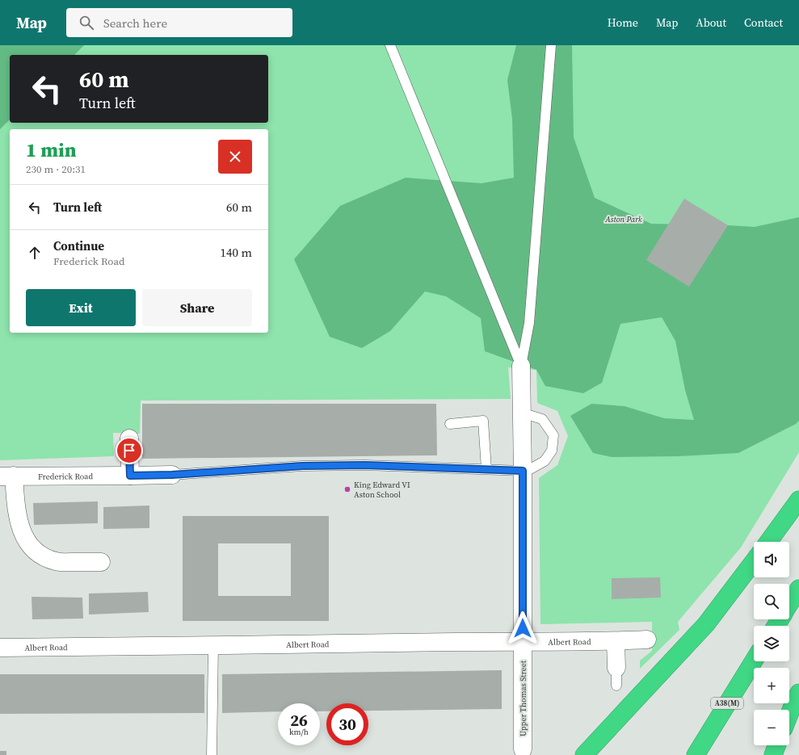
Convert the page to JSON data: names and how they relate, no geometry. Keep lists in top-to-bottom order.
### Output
{
  "streets": {
    "highway": ["A38(M)"],
    "street": ["Frederick Road", "Albert Road", "Upper Thomas Street"]
  },
  "crossings": [
    ["Albert Road", "Upper Thomas Street"]
  ],
  "parks": ["Aston Park"],
  "places": ["King Edward VI Aston School"],
  "page": {
    "header": "Map",
    "search": "Search here",
    "nav": [
      "Home",
      "Map",
      "About",
      "Contact"
    ],
    "turn": ["60 m", "Turn left"],
    "heading": ["1 min", "230 m · 20:31"],
    "list": [
      {
        "name": "Turn left",
        "value": "60 m"
      },
      {
        "name": "Continue",
        "note": "Frederick Road",
        "value": "140 m"
      }
    ],
    "buttons": ["Exit", "Share"],
    "map_buttons": ["+", "−"],
    "speed": "26 km/h",
    "limit": "30"
  }
}
